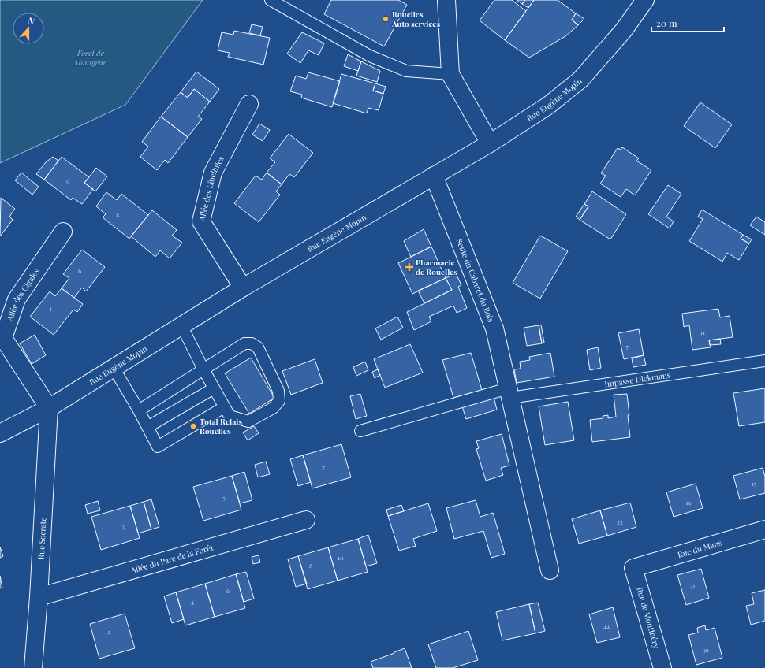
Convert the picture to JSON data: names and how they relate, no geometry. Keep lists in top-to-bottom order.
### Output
{
  "streets": {
    "street": [
      "Rue Eugène Mopin",
      "Allée des Libellules",
      "Sente du Cabaret du Bois",
      "Allée des Cigales",
      "Rue Socrate",
      "Rue du Mans",
      "Allée du Parc de la Forêt",
      "Rue de Montlhéry"
    ],
    "lane": ["Impasse Dickmans"]
  },
  "crossings": [
    ["Rue Eugène Mopin", "Allée des Libellules"],
    ["Rue Eugène Mopin", "Sente du Cabaret du Bois"],
    ["Rue Eugène Mopin", "Allée des Cigales"],
    ["Rue Eugène Mopin", "Rue Socrate"],
    ["Sente du Cabaret du Bois", "Impasse Dickmans"],
    ["Allée des Cigales", "Rue Socrate"],
    ["Rue Socrate", "Allée du Parc de la Forêt"],
    ["Rue du Mans", "Rue de Montlhéry"]
  ],
  "parks": ["Forêt de Montgeon"],
  "places": {
    "other": ["Rouelles Auto services", "Total Relais Rouelles"],
    "health": ["Pharmacie de Rouelles"]
  },
  "house_numbers": [
    "9",
    "8",
    "6",
    "4",
    "11",
    "7",
    "7",
    "15",
    "5",
    "19",
    "23",
    "3",
    "10",
    "8",
    "41",
    "6",
    "4",
    "44",
    "2",
    "39"
  ],
  "scale_bar": "20 m",
  "north": "top"
}
